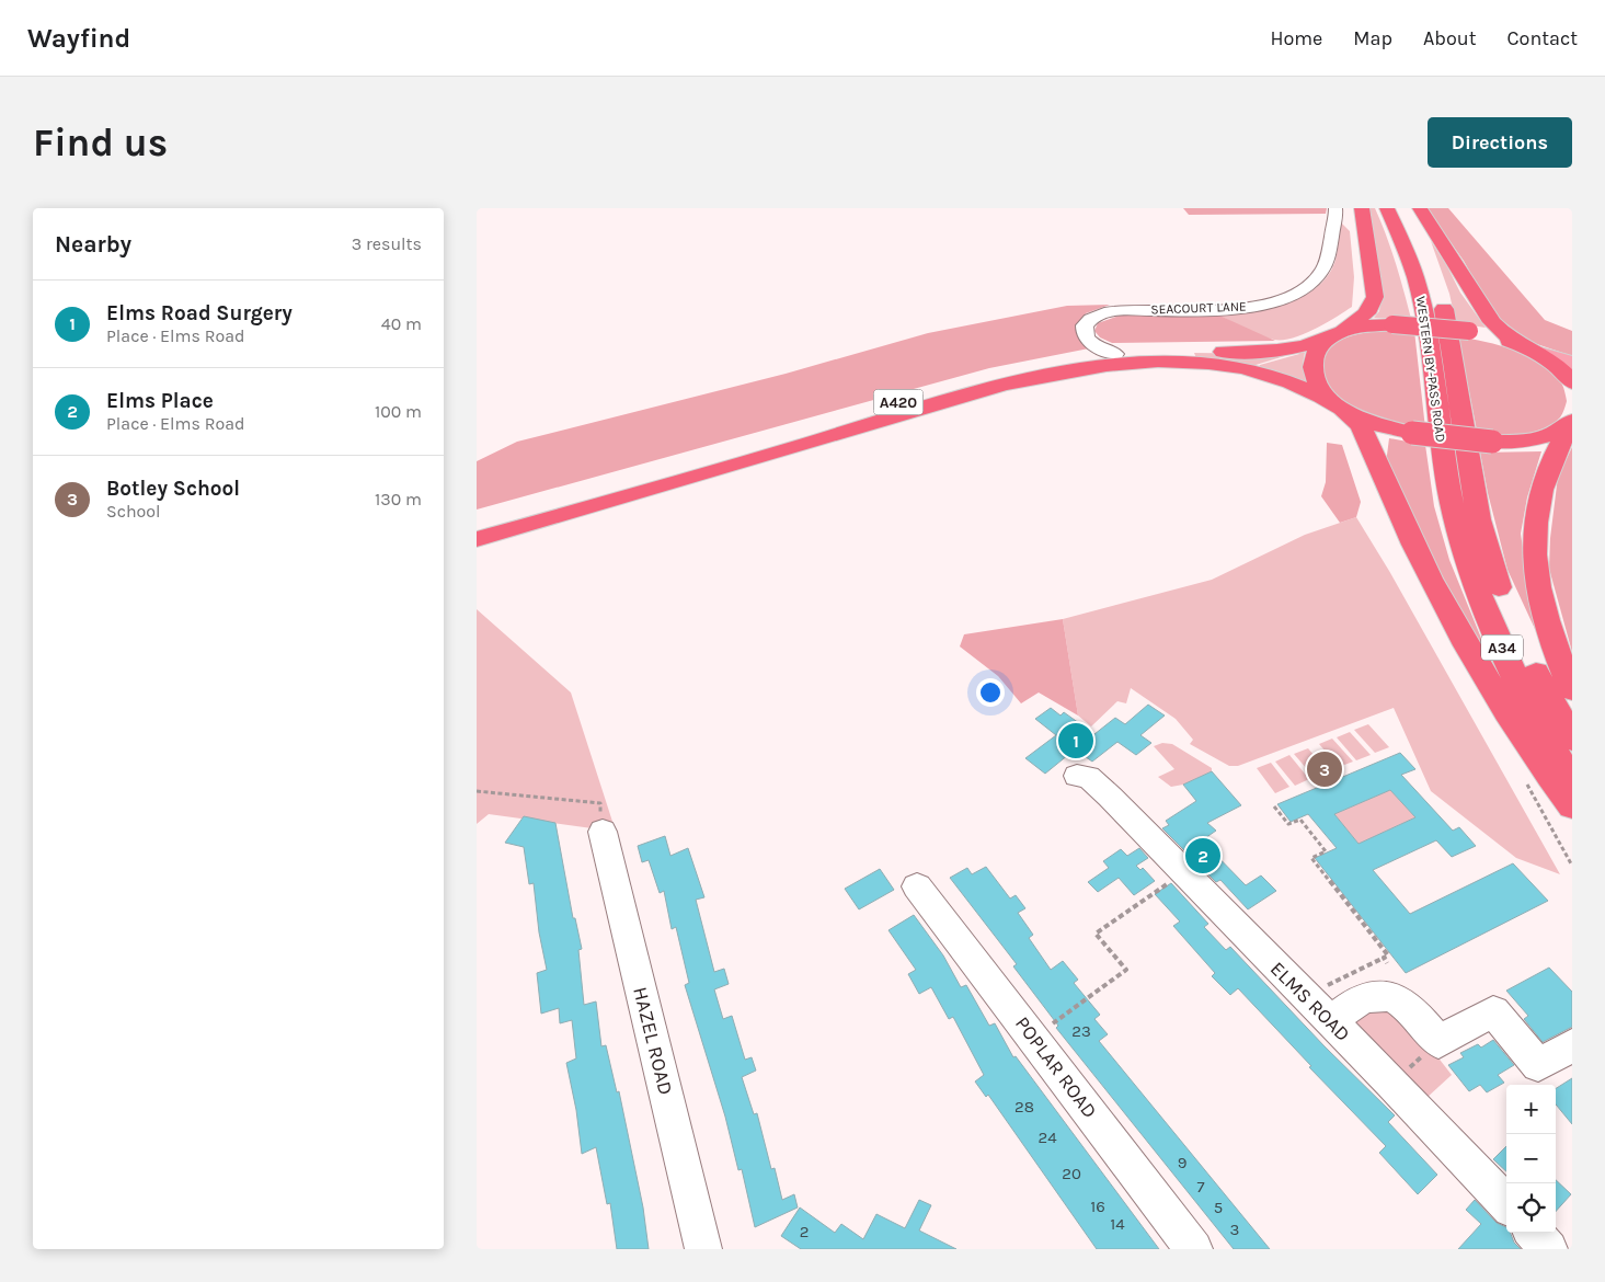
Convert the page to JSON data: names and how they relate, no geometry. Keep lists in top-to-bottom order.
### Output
{
  "streets": {
    "highway": ["WESTERN BY-PASS ROAD", "A420", "A34"],
    "street": [
      "SEACOURT LANE",
      "ELMS ROAD",
      "HAZEL ROAD",
      "POPLAR ROAD"
    ]
  },
  "crossings": [
    ["SEACOURT LANE", "A420"],
    ["WESTERN BY-PASS ROAD", "A34"]
  ],
  "house_numbers": [
    "23",
    "28",
    "24",
    "9",
    "20",
    "7",
    "16",
    "5",
    "14",
    "3",
    "2"
  ],
  "page": {
    "header": "Wayfind",
    "nav": [
      "Home",
      "Map",
      "About",
      "Contact"
    ],
    "buttons": "Directions",
    "title": "Find us",
    "heading": ["Nearby", "3 results"],
    "list": [
      {
        "mark": "1",
        "name": "Elms Road Surgery",
        "note": "Place · Elms Road",
        "value": "40 m"
      },
      {
        "mark": "2",
        "name": "Elms Place",
        "note": "Place · Elms Road",
        "value": "100 m"
      },
      {
        "mark": "3",
        "name": "Botley School",
        "note": "School",
        "value": "130 m"
      }
    ],
    "pins": ["1", "3", "2"],
    "map_buttons": ["+", "−"]
  }
}
